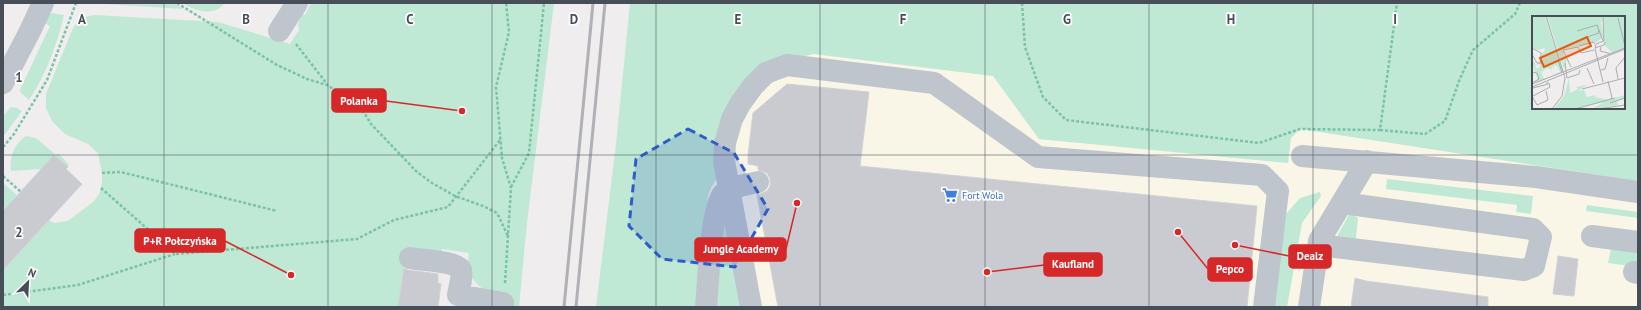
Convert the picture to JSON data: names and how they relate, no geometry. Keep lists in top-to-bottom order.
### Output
{
  "places": {
    "other": [
      "Polanka",
      "Jungle Academy",
      "Pepco",
      "Dealz",
      "Kaufland",
      "P+R Połczyńska"
    ],
    "supermarket": ["Fort Wola"]
  },
  "north": "top right",
  "grid": {
    "columns": [
      "A",
      "B",
      "C",
      "D",
      "E",
      "F",
      "G",
      "H",
      "I"
    ],
    "rows": ["1", "2"]
  }
}
